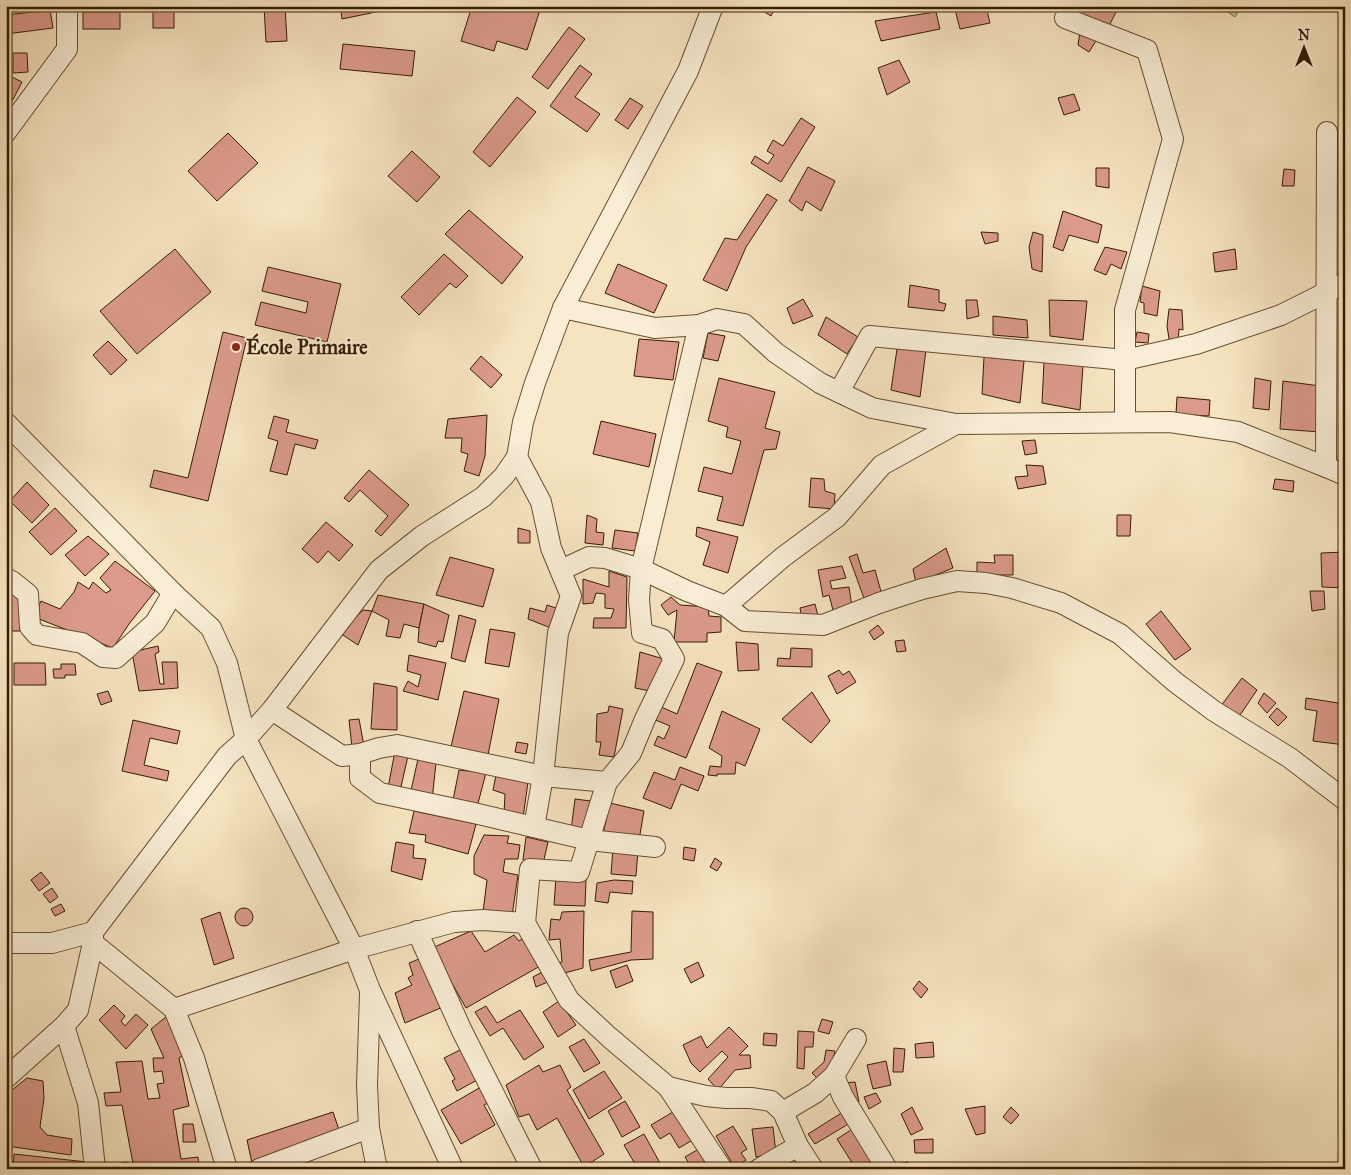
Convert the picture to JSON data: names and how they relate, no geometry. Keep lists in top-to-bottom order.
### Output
{
  "places": ["École Primaire"],
  "north": "top"
}
